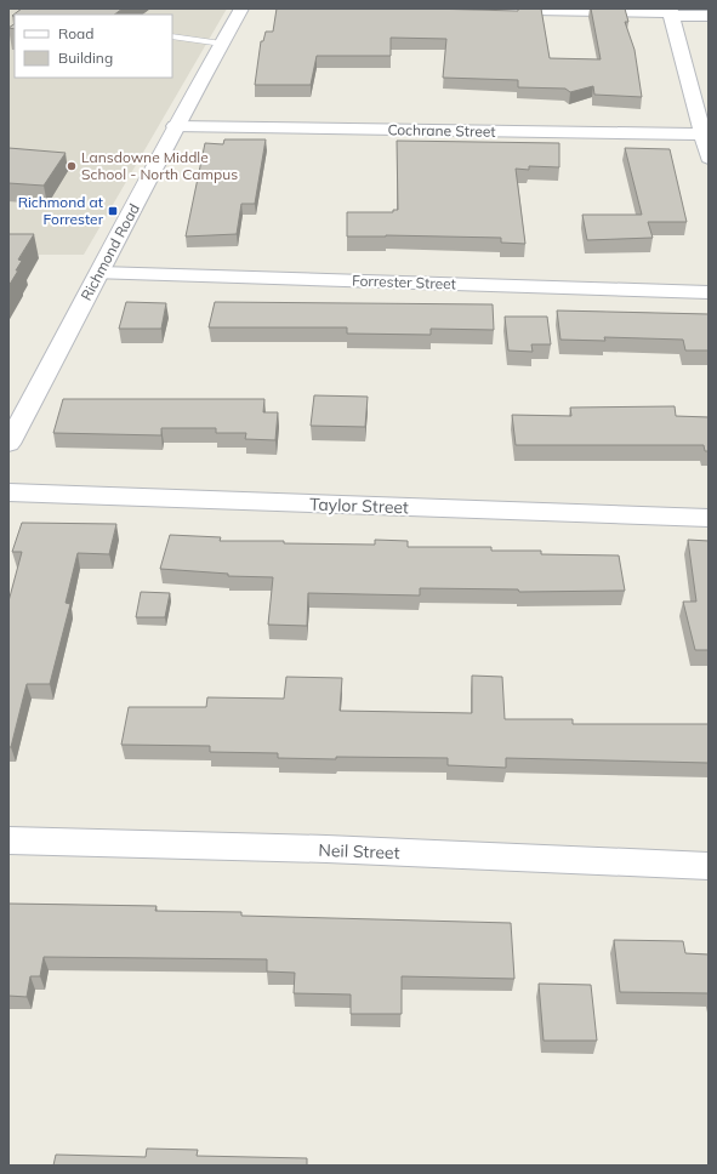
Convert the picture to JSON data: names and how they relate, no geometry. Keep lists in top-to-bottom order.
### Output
{
  "streets": {
    "street": [
      "Cochrane Street",
      "Richmond Road",
      "Forrester Street",
      "Taylor Street",
      "Neil Street"
    ]
  },
  "crossings": [
    ["Cochrane Street", "Richmond Road"],
    ["Richmond Road", "Forrester Street"]
  ],
  "places": {
    "other": ["Lansdowne Middle School - North Campus"],
    "transit": ["Richmond at Forrester"]
  },
  "legend": ["Road", "Building"]
}
